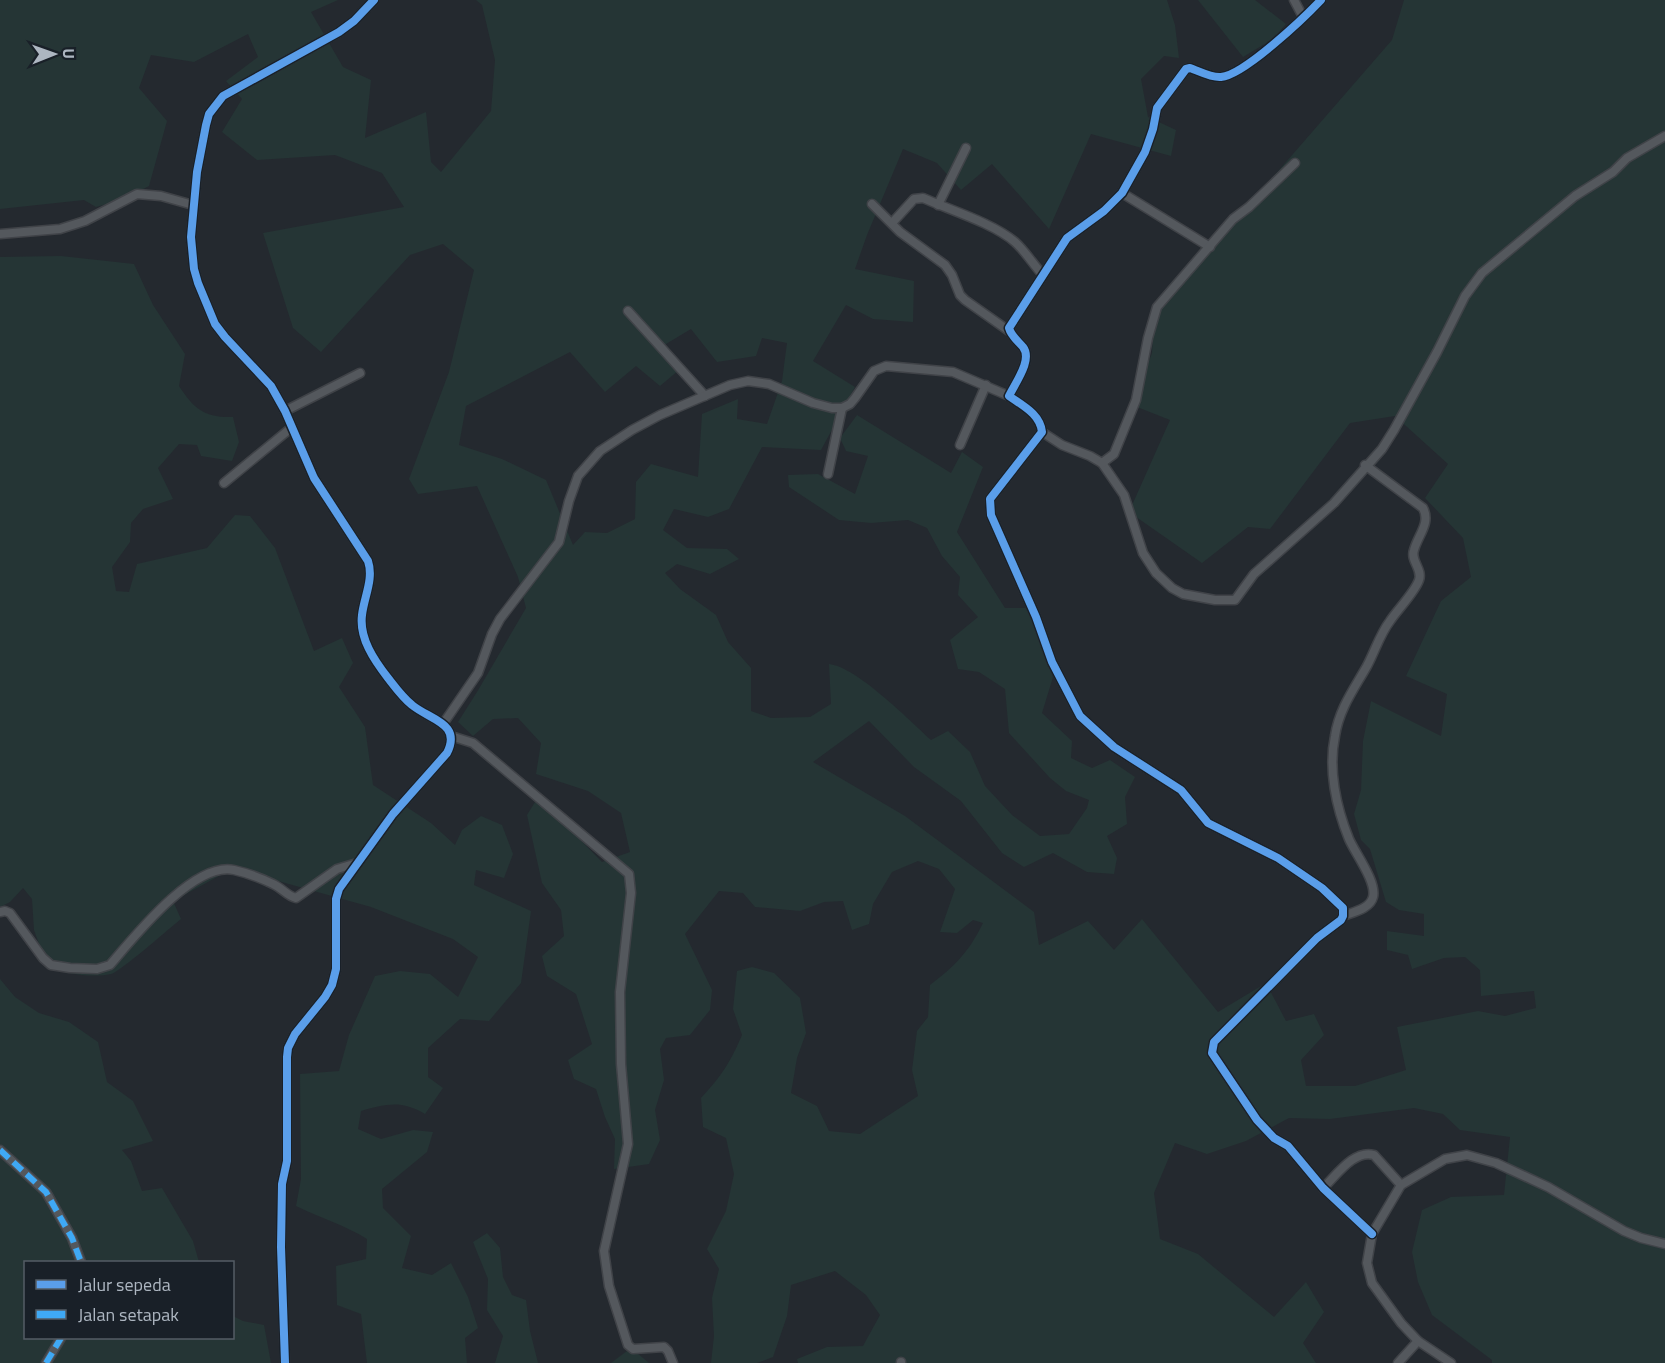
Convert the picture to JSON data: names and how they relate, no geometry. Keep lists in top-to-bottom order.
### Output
{
  "legend": ["Jalur sepeda", "Jalan setapak"],
  "north": "right"
}
